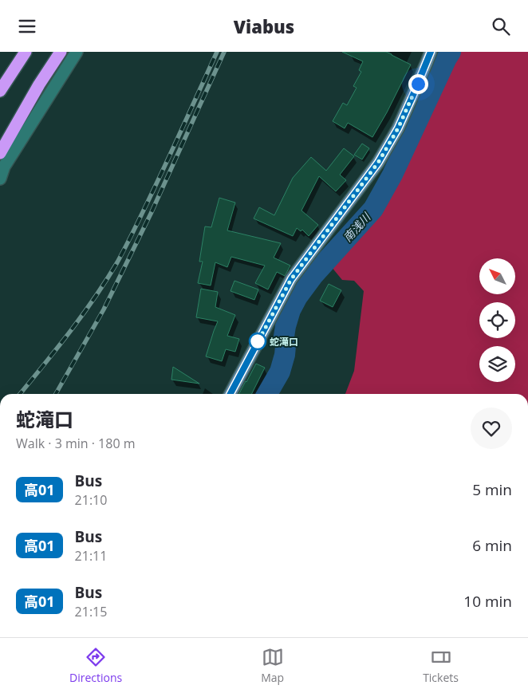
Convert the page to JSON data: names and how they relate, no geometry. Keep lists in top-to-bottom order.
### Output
{
  "water": ["南浅川"],
  "places": ["蛇滝口"],
  "lines": ["bus line 高01"],
  "north": "top left",
  "page": {
    "header": "Viabus",
    "heading": ["蛇滝口", "Walk · 3 min · 180 m"],
    "list": [
      {
        "mark": "高01",
        "name": "Bus",
        "note": "21:10",
        "value": "5 min"
      },
      {
        "mark": "高01",
        "name": "Bus",
        "note": "21:11",
        "value": "6 min"
      },
      {
        "mark": "高01",
        "name": "Bus",
        "note": "21:15",
        "value": "10 min"
      }
    ],
    "tabs": ["Directions", "Map", "Tickets"]
  }
}
